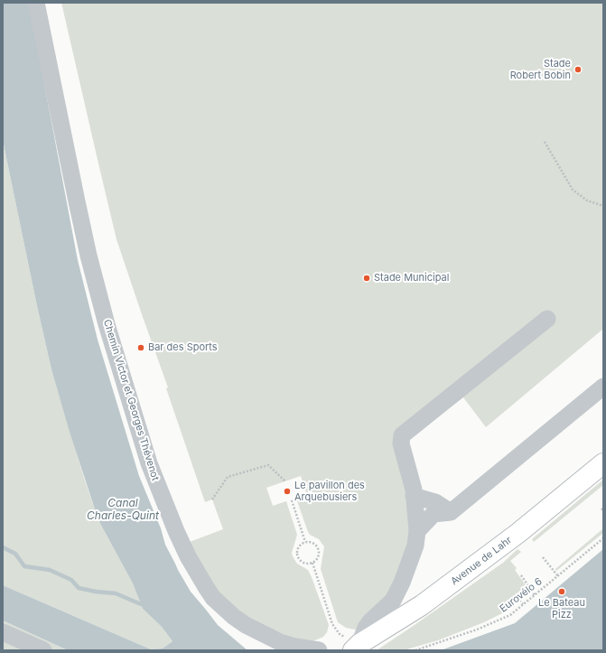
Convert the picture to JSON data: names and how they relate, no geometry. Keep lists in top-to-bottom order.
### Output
{
  "streets": {
    "main road": ["Avenue de Lahr"],
    "street": ["Chemin Victor et Georges Thévenot"],
    "path": ["Eurovélo 6"]
  },
  "water": ["Canal Charles-Quint"],
  "places": [
    "Stade Robert Bobin",
    "Stade Municipal",
    "Bar des Sports",
    "Le pavillon des Arquebusiers",
    "Le Bateau Pizz"
  ]
}
